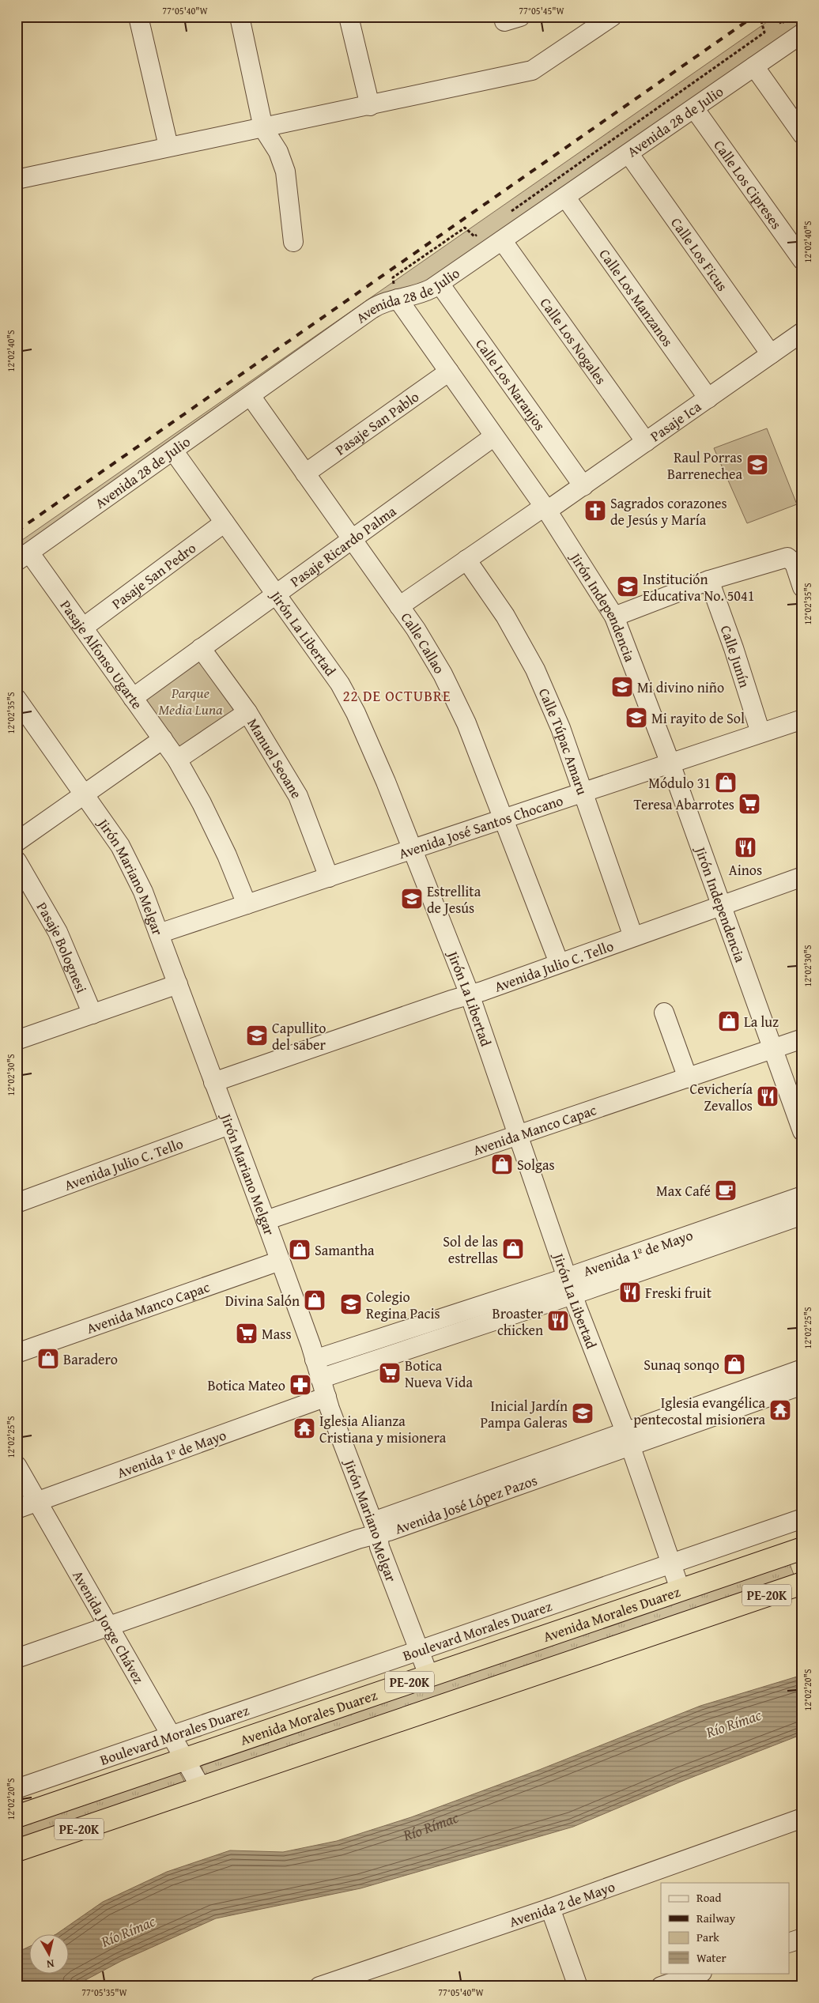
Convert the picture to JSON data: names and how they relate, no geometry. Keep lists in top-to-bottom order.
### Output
{
  "streets": {
    "highway": ["PE-20K", "Avenida Morales Duarez"],
    "street": [
      "Avenida 28 de Julio",
      "Calle Los Cipreses",
      "Calle Los Ficus",
      "Calle Los Manzanos",
      "Calle Los Nogales",
      "Calle Los Naranjos",
      "Pasaje Ica",
      "Pasaje San Pablo",
      "Pasaje Ricardo Palma",
      "Pasaje San Pedro",
      "Jirón Independencia",
      "Jirón La Libertad",
      "Calle Callao",
      "Pasaje Alfonso Ugarte",
      "Calle Junín",
      "Calle Túpac Amaru",
      "Manuel Seoane",
      "Avenida José Santos Chocano",
      "Jirón Mariano Melgar",
      "Pasaje Bolognesi",
      "Avenida Julio C. Tello",
      "Avenida Manco Capac",
      "Avenida 1º de Mayo",
      "Avenida José López Pazos",
      "Avenida Jorge Chávez",
      "Boulevard Morales Duarez",
      "Avenida 2 de Mayo"
    ]
  },
  "crossings": [
    ["Avenida 28 de Julio", "Calle Los Cipreses"],
    ["Avenida 28 de Julio", "Calle Los Ficus"],
    ["Avenida 28 de Julio", "Calle Los Manzanos"],
    ["Avenida 28 de Julio", "Calle Los Nogales"],
    ["Avenida 28 de Julio", "Calle Los Naranjos"],
    ["Avenida 28 de Julio", "Jirón Independencia"],
    ["Avenida 28 de Julio", "Jirón La Libertad"],
    ["Avenida 28 de Julio", "Calle Callao"],
    ["Avenida 28 de Julio", "Pasaje Alfonso Ugarte"],
    ["Calle Los Ficus", "Pasaje Ica"],
    ["Calle Los Manzanos", "Pasaje Ica"],
    ["Calle Los Nogales", "Pasaje Ica"],
    ["Calle Los Naranjos", "Pasaje Ica"],
    ["Pasaje Ica", "Jirón Independencia"],
    ["Pasaje Ica", "Calle Callao"],
    ["Pasaje Ica", "Calle Túpac Amaru"],
    ["Pasaje San Pablo", "Jirón Independencia"],
    ["Pasaje San Pablo", "Calle Callao"],
    ["Pasaje Ricardo Palma", "Jirón Independencia"],
    ["Pasaje Ricardo Palma", "Jirón La Libertad"],
    ["Pasaje Ricardo Palma", "Calle Callao"],
    ["Pasaje Ricardo Palma", "Pasaje Alfonso Ugarte"],
    ["Pasaje Ricardo Palma", "Manuel Seoane"],
    ["Pasaje San Pedro", "Jirón La Libertad"],
    ["Pasaje San Pedro", "Pasaje Alfonso Ugarte"],
    ["Jirón Independencia", "Avenida José Santos Chocano"],
    ["Jirón Independencia", "Avenida Julio C. Tello"],
    ["Jirón Independencia", "Avenida Manco Capac"],
    ["Jirón La Libertad", "Avenida José Santos Chocano"],
    ["Jirón La Libertad", "Avenida Julio C. Tello"],
    ["Jirón La Libertad", "Avenida Manco Capac"],
    ["Jirón La Libertad", "Avenida 1º de Mayo"],
    ["Jirón La Libertad", "Avenida José López Pazos"],
    ["Jirón La Libertad", "Avenida Morales Duarez"],
    ["Jirón La Libertad", "Boulevard Morales Duarez"],
    ["Calle Callao", "Avenida José Santos Chocano"],
    ["Calle Callao", "Avenida Julio C. Tello"],
    ["Pasaje Alfonso Ugarte", "Avenida José Santos Chocano"],
    ["Calle Junín", "Avenida José Santos Chocano"],
    ["Calle Túpac Amaru", "Avenida José Santos Chocano"],
    ["Calle Túpac Amaru", "Avenida Julio C. Tello"],
    ["Manuel Seoane", "Avenida José Santos Chocano"],
    ["Avenida José Santos Chocano", "Jirón Mariano Melgar"],
    ["Jirón Mariano Melgar", "Avenida Julio C. Tello"],
    ["Jirón Mariano Melgar", "Avenida Manco Capac"],
    ["Jirón Mariano Melgar", "Avenida 1º de Mayo"],
    ["Jirón Mariano Melgar", "Avenida José López Pazos"],
    ["Jirón Mariano Melgar", "Avenida Morales Duarez"],
    ["Jirón Mariano Melgar", "Boulevard Morales Duarez"],
    ["Avenida 1º de Mayo", "Avenida Jorge Chávez"],
    ["Avenida José López Pazos", "Avenida Jorge Chávez"],
    ["PE-20K", "Avenida Jorge Chávez"],
    ["Avenida Morales Duarez", "Avenida Jorge Chávez"],
    ["Avenida Jorge Chávez", "Boulevard Morales Duarez"]
  ],
  "districts": ["22 DE OCTUBRE"],
  "water": ["Río Rímac"],
  "parks": ["Parque Media Luna"],
  "places": {
    "school or university": [
      "Raul Porras Barrenechea",
      "Institución Educativa No. 5041",
      "Mi divino niño",
      "Mi rayito de Sol",
      "Estrellita de Jesús",
      "Capullito del saber",
      "Colegio Regina Pacis",
      "Inicial Jardín Pampa Galeras"
    ],
    "church": ["Sagrados corazones de Jesús y María"],
    "shop": [
      "Módulo 31",
      "La luz",
      "Solgas",
      "Sol de las estrellas",
      "Samantha",
      "Divina Salón",
      "Baradero",
      "Sunaq sonqo"
    ],
    "supermarket": ["Teresa Abarrotes", "Mass", "Botica Nueva Vida"],
    "restaurant": [
      "Ainos",
      "Cevichería Zevallos",
      "Freski fruit",
      "Broaster chicken"
    ],
    "cafe": ["Max Café"],
    "pharmacy": ["Botica Mateo"],
    "temple": ["Iglesia evangélica pentecostal misionera", "Iglesia Alianza Cristiana y misionera"]
  },
  "legend": [
    "Road",
    "Railway",
    "Park",
    "Water"
  ],
  "north": "bottom",
  "coordinates": [
    "77°05'40\"W",
    "77°05'45\"W",
    "12°02'40\"S",
    "12°02'35\"S",
    "12°02'30\"S",
    "12°02'25\"S",
    "12°02'20\"S",
    "77°05'35\"W"
  ]
}
